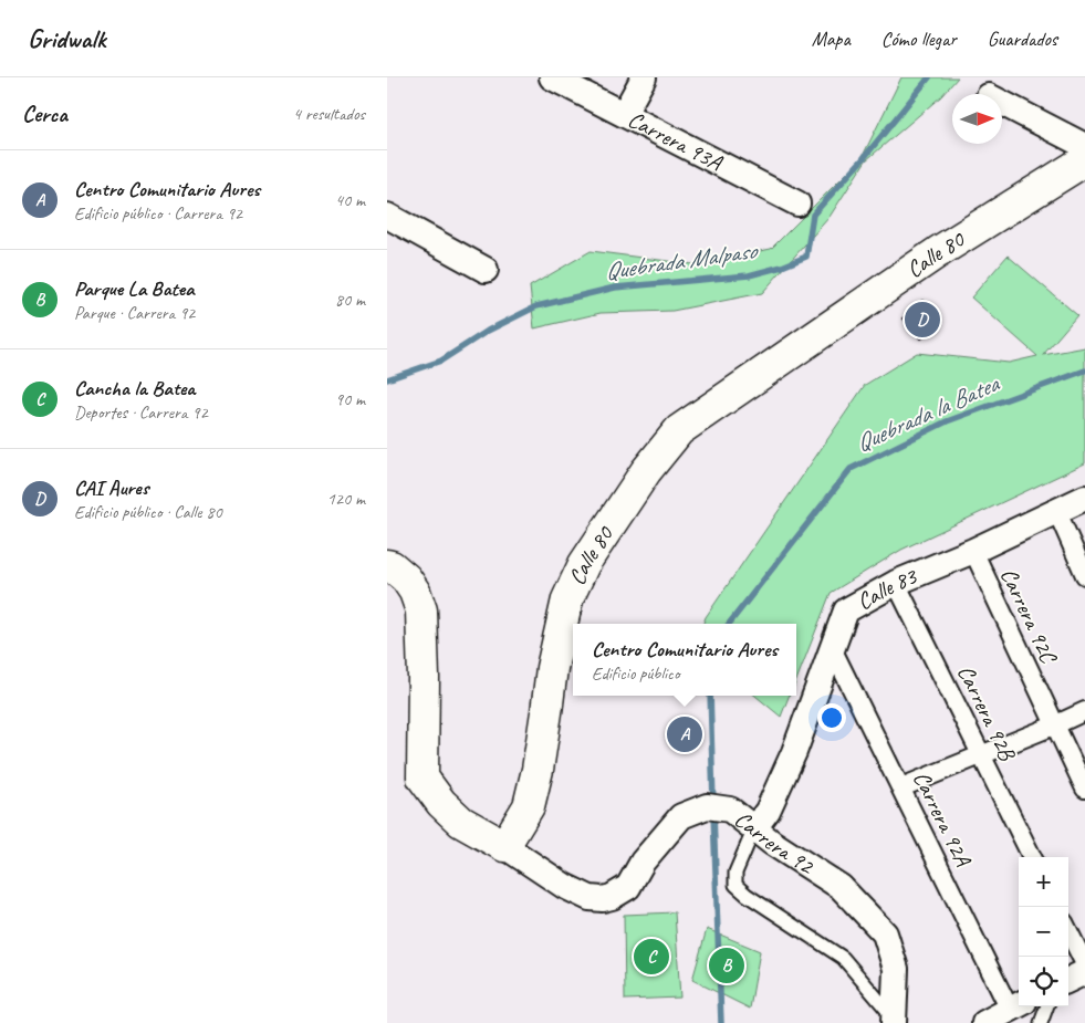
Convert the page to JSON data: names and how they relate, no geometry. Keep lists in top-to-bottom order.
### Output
{
  "streets": {
    "street": [
      "Carrera 93A",
      "Calle 80",
      "Calle 83",
      "Carrera 92C",
      "Carrera 92B",
      "Carrera 92A",
      "Carrera 92"
    ]
  },
  "crossings": [
    ["Calle 80", "Carrera 92"],
    ["Calle 83", "Carrera 92C"],
    ["Calle 83", "Carrera 92B"],
    ["Calle 83", "Carrera 92A"],
    ["Calle 83", "Carrera 92"]
  ],
  "water": ["Quebrada Malpaso", "Quebrada la Batea"],
  "north": "right",
  "page": {
    "header": "Gridwalk",
    "nav": ["Mapa", "Cómo llegar", "Guardados"],
    "heading": ["Cerca", "4 resultados"],
    "list": [
      {
        "mark": "A",
        "name": "Centro Comunitario Aures",
        "note": "Edificio público · Carrera 92",
        "value": "40 m"
      },
      {
        "mark": "B",
        "name": "Parque La Batea",
        "note": "Parque · Carrera 92",
        "value": "80 m"
      },
      {
        "mark": "C",
        "name": "Cancha la Batea",
        "note": "Deportes · Carrera 92",
        "value": "90 m"
      },
      {
        "mark": "D",
        "name": "CAI Aures",
        "note": "Edificio público · Calle 80",
        "value": "120 m"
      }
    ],
    "pins": [
      "D",
      "A",
      "C",
      "B"
    ],
    "popup": ["Centro Comunitario Aures", "Edificio público"],
    "map_buttons": ["+", "−"]
  }
}
